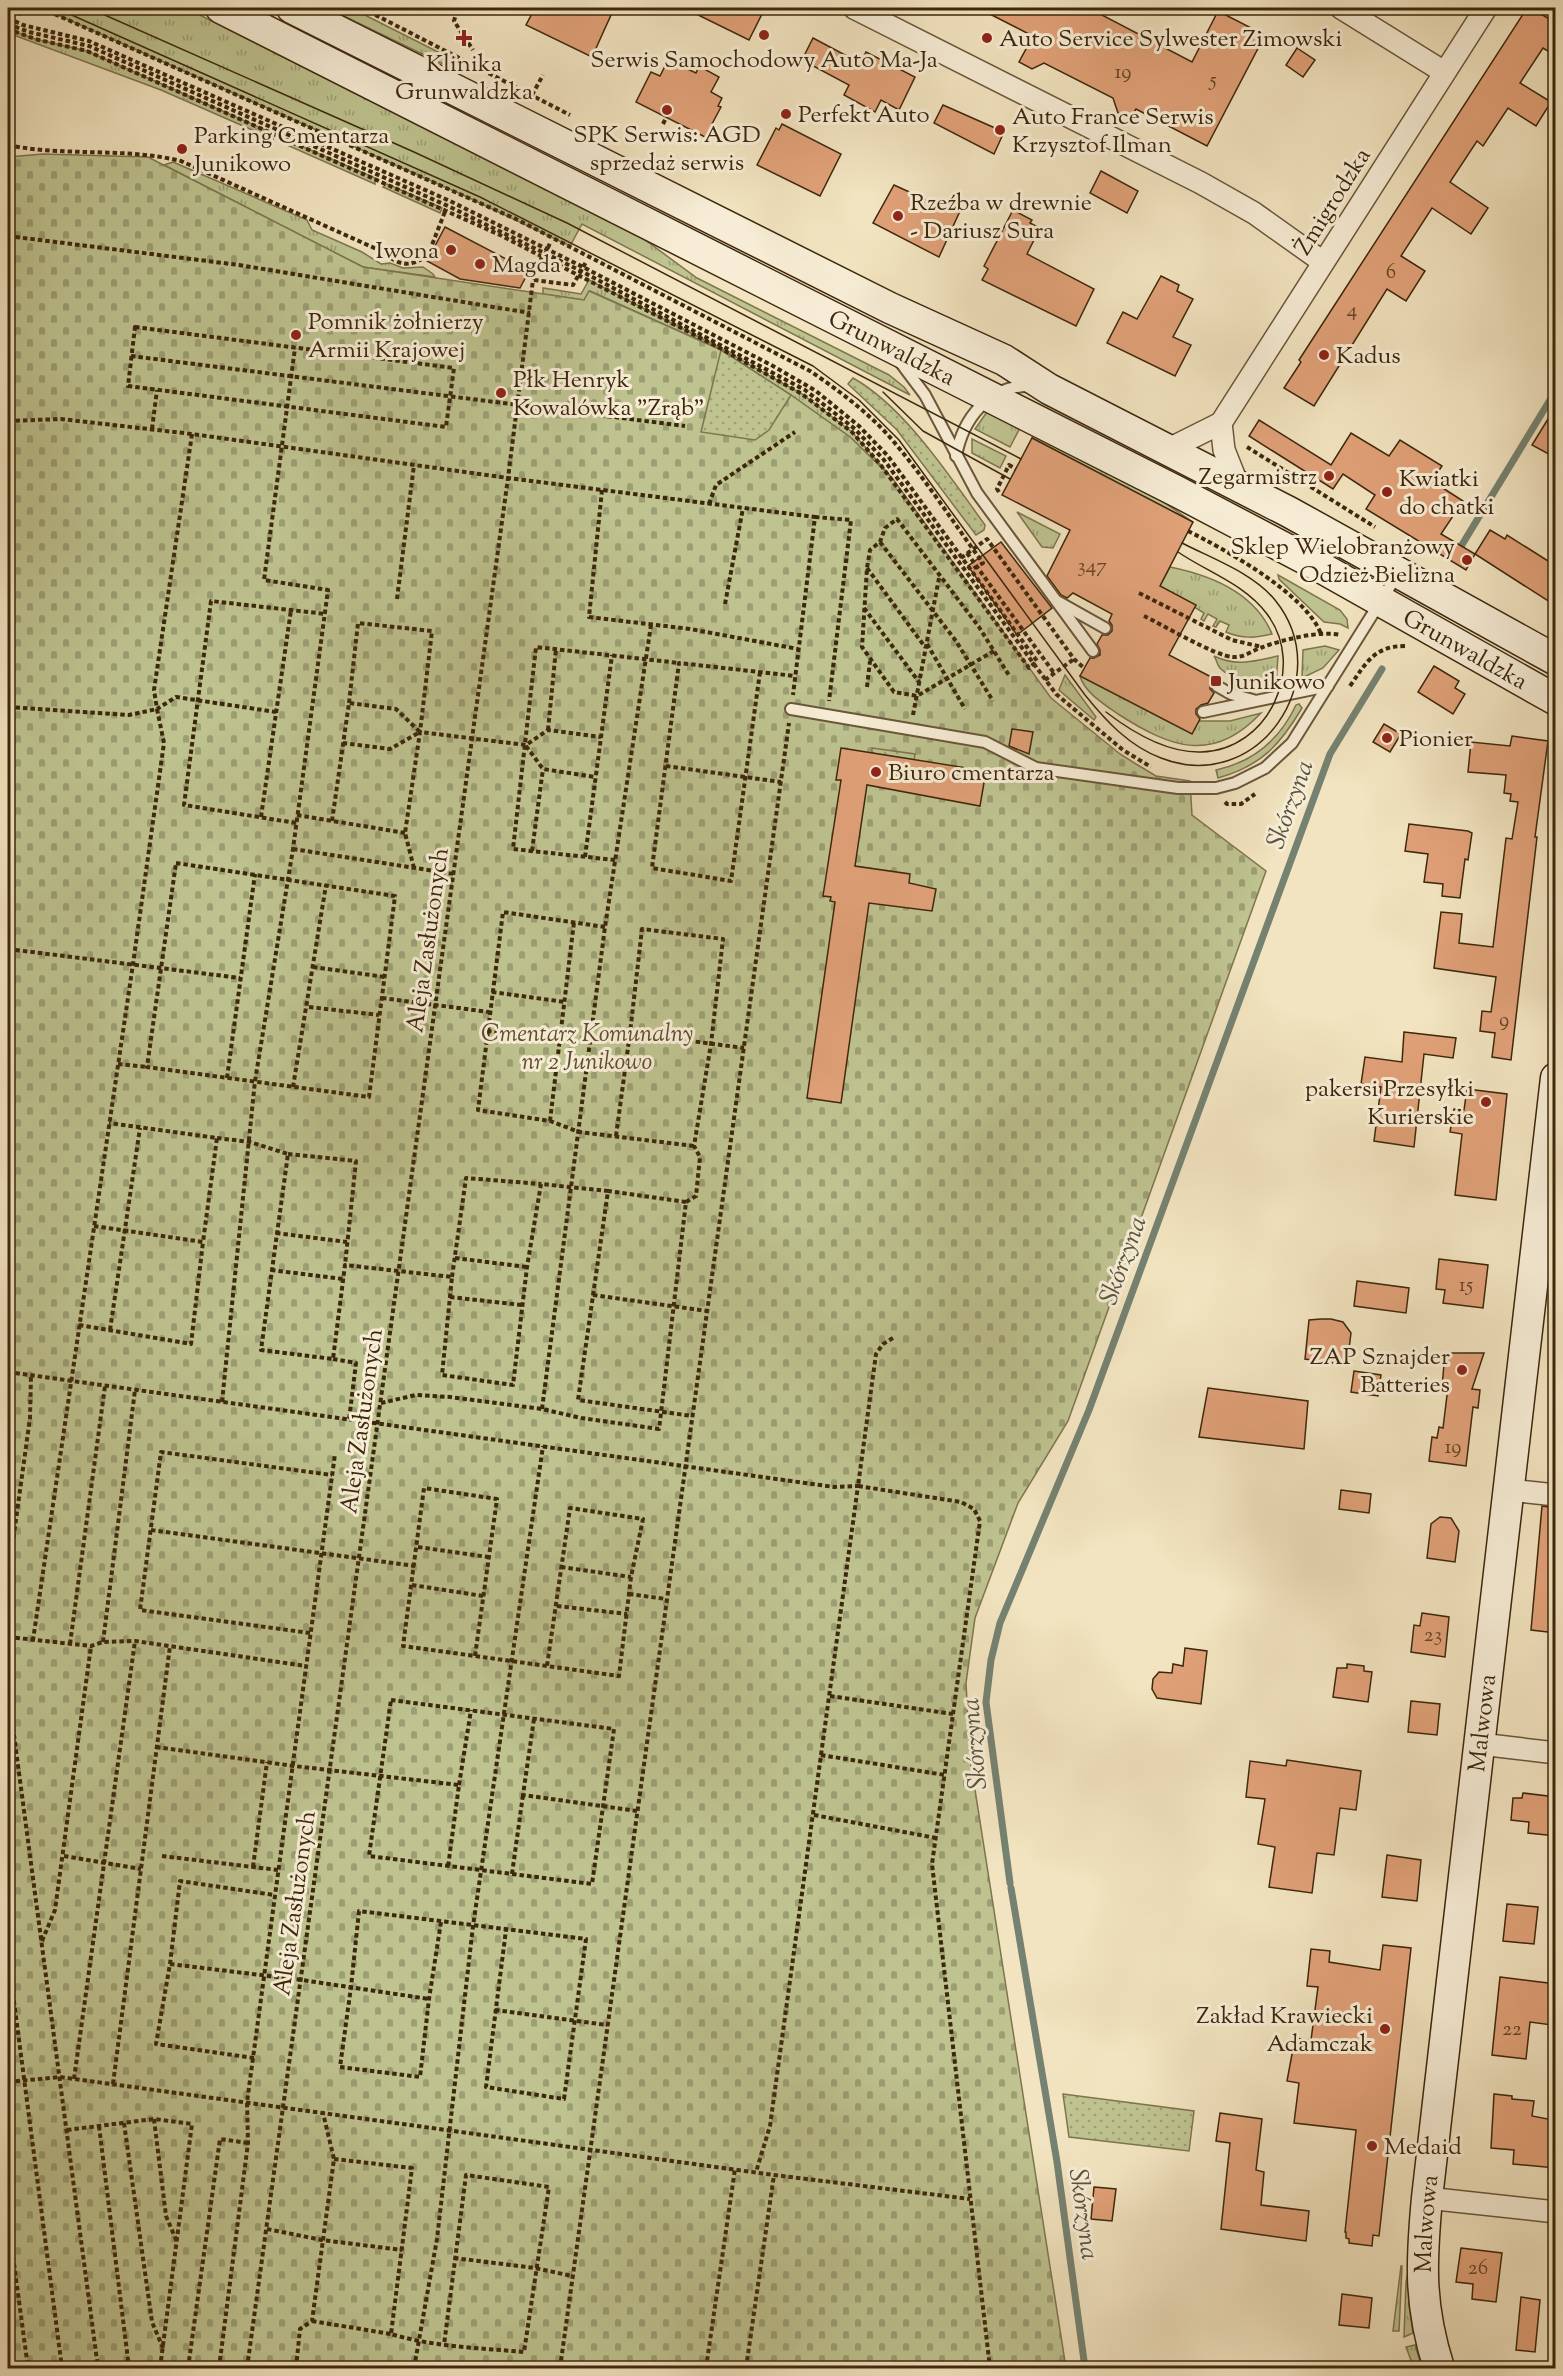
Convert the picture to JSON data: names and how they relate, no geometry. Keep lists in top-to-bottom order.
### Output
{
  "streets": {
    "street": ["Żmigrodzka", "Grunwaldzka", "Malwowa"],
    "path": ["Aleja Zasłużonych"]
  },
  "water": ["Skórzyna"],
  "parks": ["Cmentarz Komunalny nr 2 Junikowo"],
  "places": {
    "other": [
      "Serwis Samochodowy Auto Ma-Ja",
      "Auto Service Sylwester Zimowski",
      "SPK Serwis: AGD sprzedaż serwis",
      "Perfekt Auto",
      "Auto France Serwis Krzysztof Ilman",
      "Parking Cmentarza Junikowo",
      "Rzeźba w drewnie - Dariusz Sura",
      "Iwona",
      "Magda",
      "Pomnik żołnierzy Armii Krajowej",
      "Kadus",
      "Płk Henryk Kowalówka \"Zrąb\"",
      "Zegarmistrz",
      "Kwiatki do chatki",
      "Sklep Wielobranżowy Odzież Bielizna",
      "Pionier",
      "Biuro cmentarza",
      "pakersi Przesyłki Kurierskie",
      "ZAP Sznajder Batteries",
      "Zakład Krawiecki Adamczak",
      "Medaid"
    ],
    "health": ["Klinika Grunwaldzka"],
    "transit": ["Junikowo"]
  },
  "house_numbers": [
    "19",
    "5",
    "6",
    "4",
    "347",
    "9",
    "15",
    "19",
    "23",
    "22",
    "26"
  ]
}
